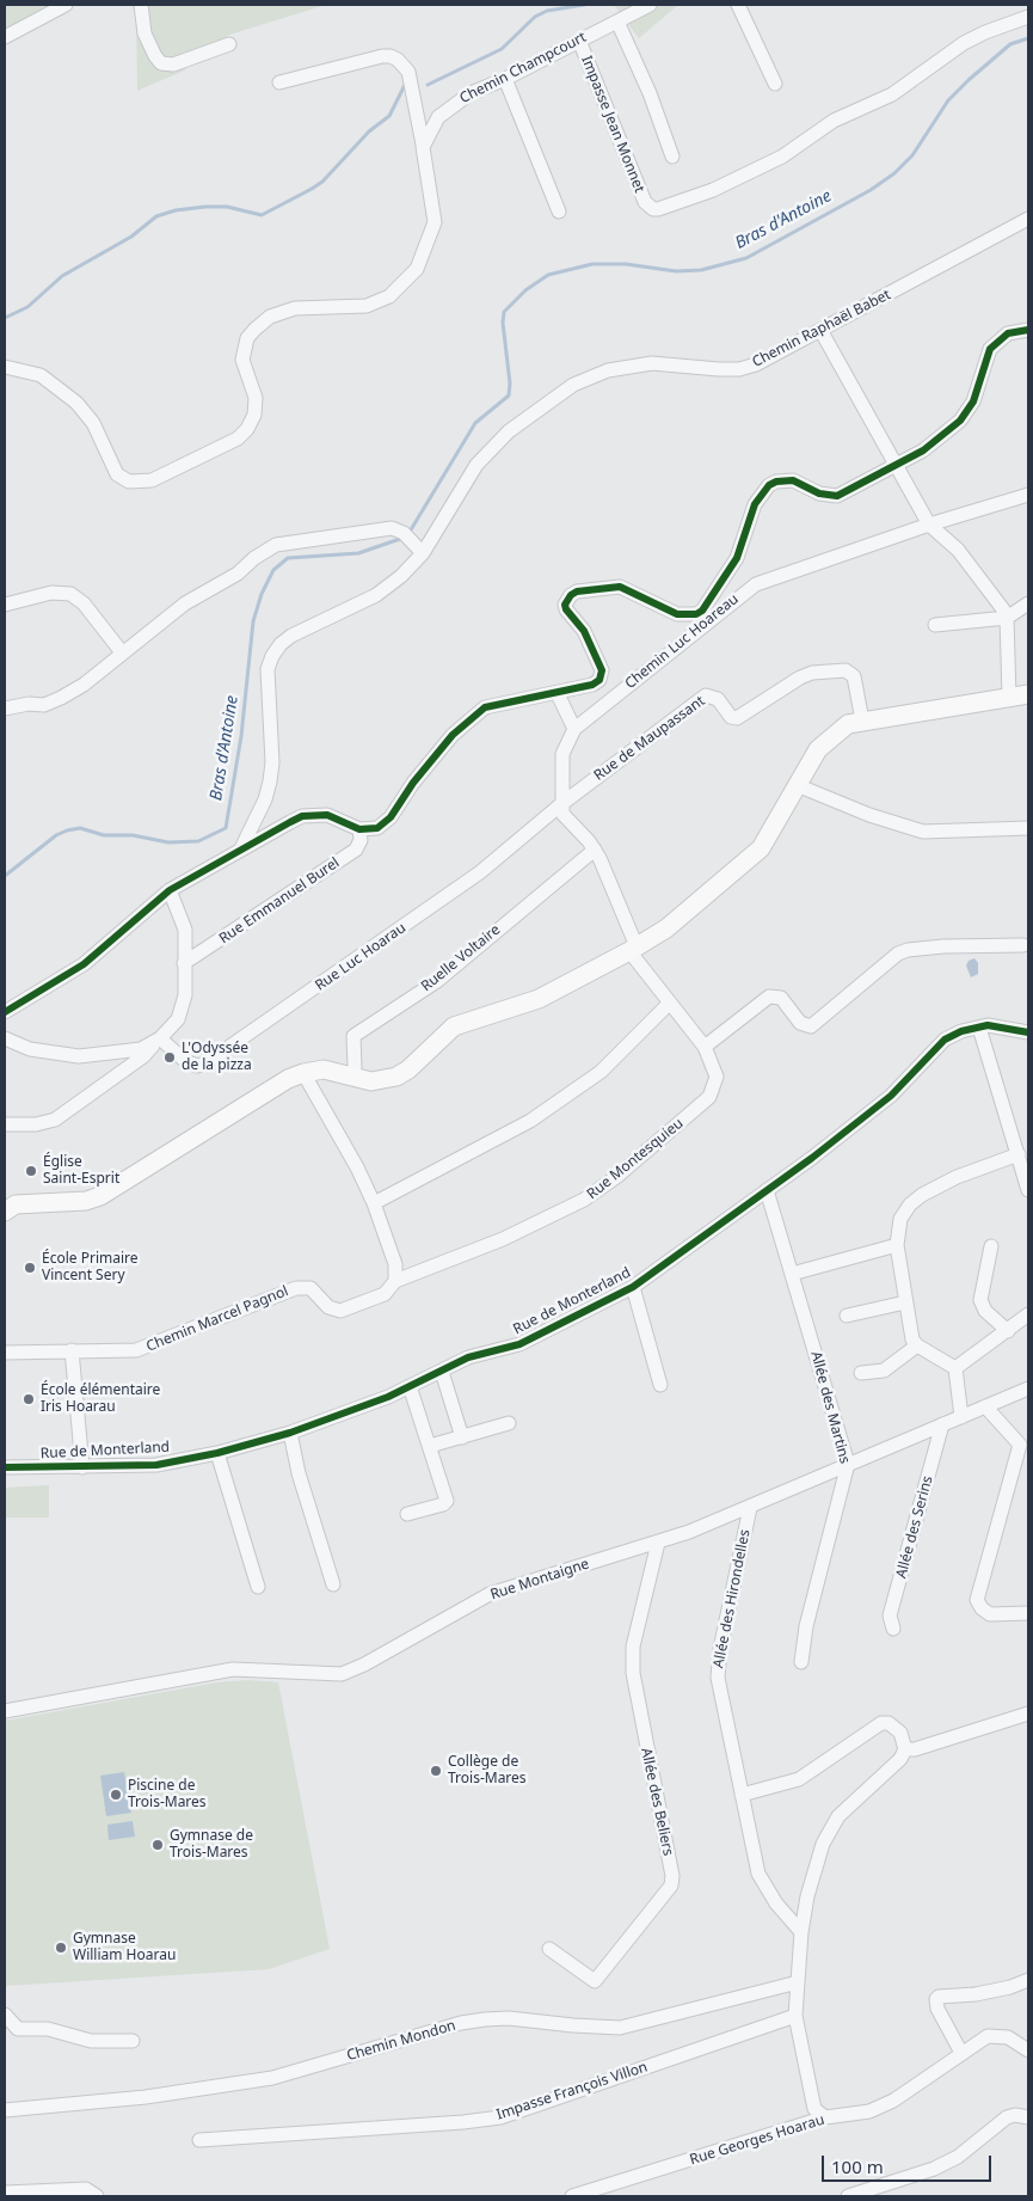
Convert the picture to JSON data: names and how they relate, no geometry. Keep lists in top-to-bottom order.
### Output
{
  "streets": {
    "street": [
      "Chemin Champcourt",
      "Impasse Jean Monnet",
      "Chemin Raphaël Babet",
      "Chemin Luc Hoareau",
      "Rue de Maupassant",
      "Rue Emmanuel Burel",
      "Rue Luc Hoarau",
      "Ruelle Voltaire",
      "Rue Montesquieu",
      "Rue de Monterland",
      "Chemin Marcel Pagnol",
      "Allée des Martins",
      "Allée des Serins",
      "Rue Montaigne",
      "Allée des Hirondelles",
      "Allée des Beliers",
      "Chemin Mondon",
      "Impasse François Villon",
      "Rue Georges Hoarau"
    ]
  },
  "crossings": [
    ["Chemin Champcourt", "Impasse Jean Monnet"],
    ["Chemin Luc Hoareau", "Rue de Maupassant"],
    ["Chemin Luc Hoareau", "Rue Luc Hoarau"],
    ["Rue de Maupassant", "Rue Luc Hoarau"],
    ["Rue Montesquieu", "Chemin Marcel Pagnol"],
    ["Rue de Monterland", "Allée des Martins"],
    ["Allée des Martins", "Rue Montaigne"],
    ["Allée des Serins", "Rue Montaigne"],
    ["Rue Montaigne", "Allée des Hirondelles"],
    ["Rue Montaigne", "Allée des Beliers"]
  ],
  "water": ["Bras d'Antoine"],
  "places": [
    "L'Odyssée de la pizza",
    "Église Saint-Esprit",
    "École Primaire Vincent Sery",
    "École élémentaire Iris Hoarau",
    "Collège de Trois-Mares",
    "Piscine de Trois-Mares",
    "Gymnase de Trois-Mares",
    "Gymnase William Hoarau"
  ],
  "scale_bar": "100 m"
}
